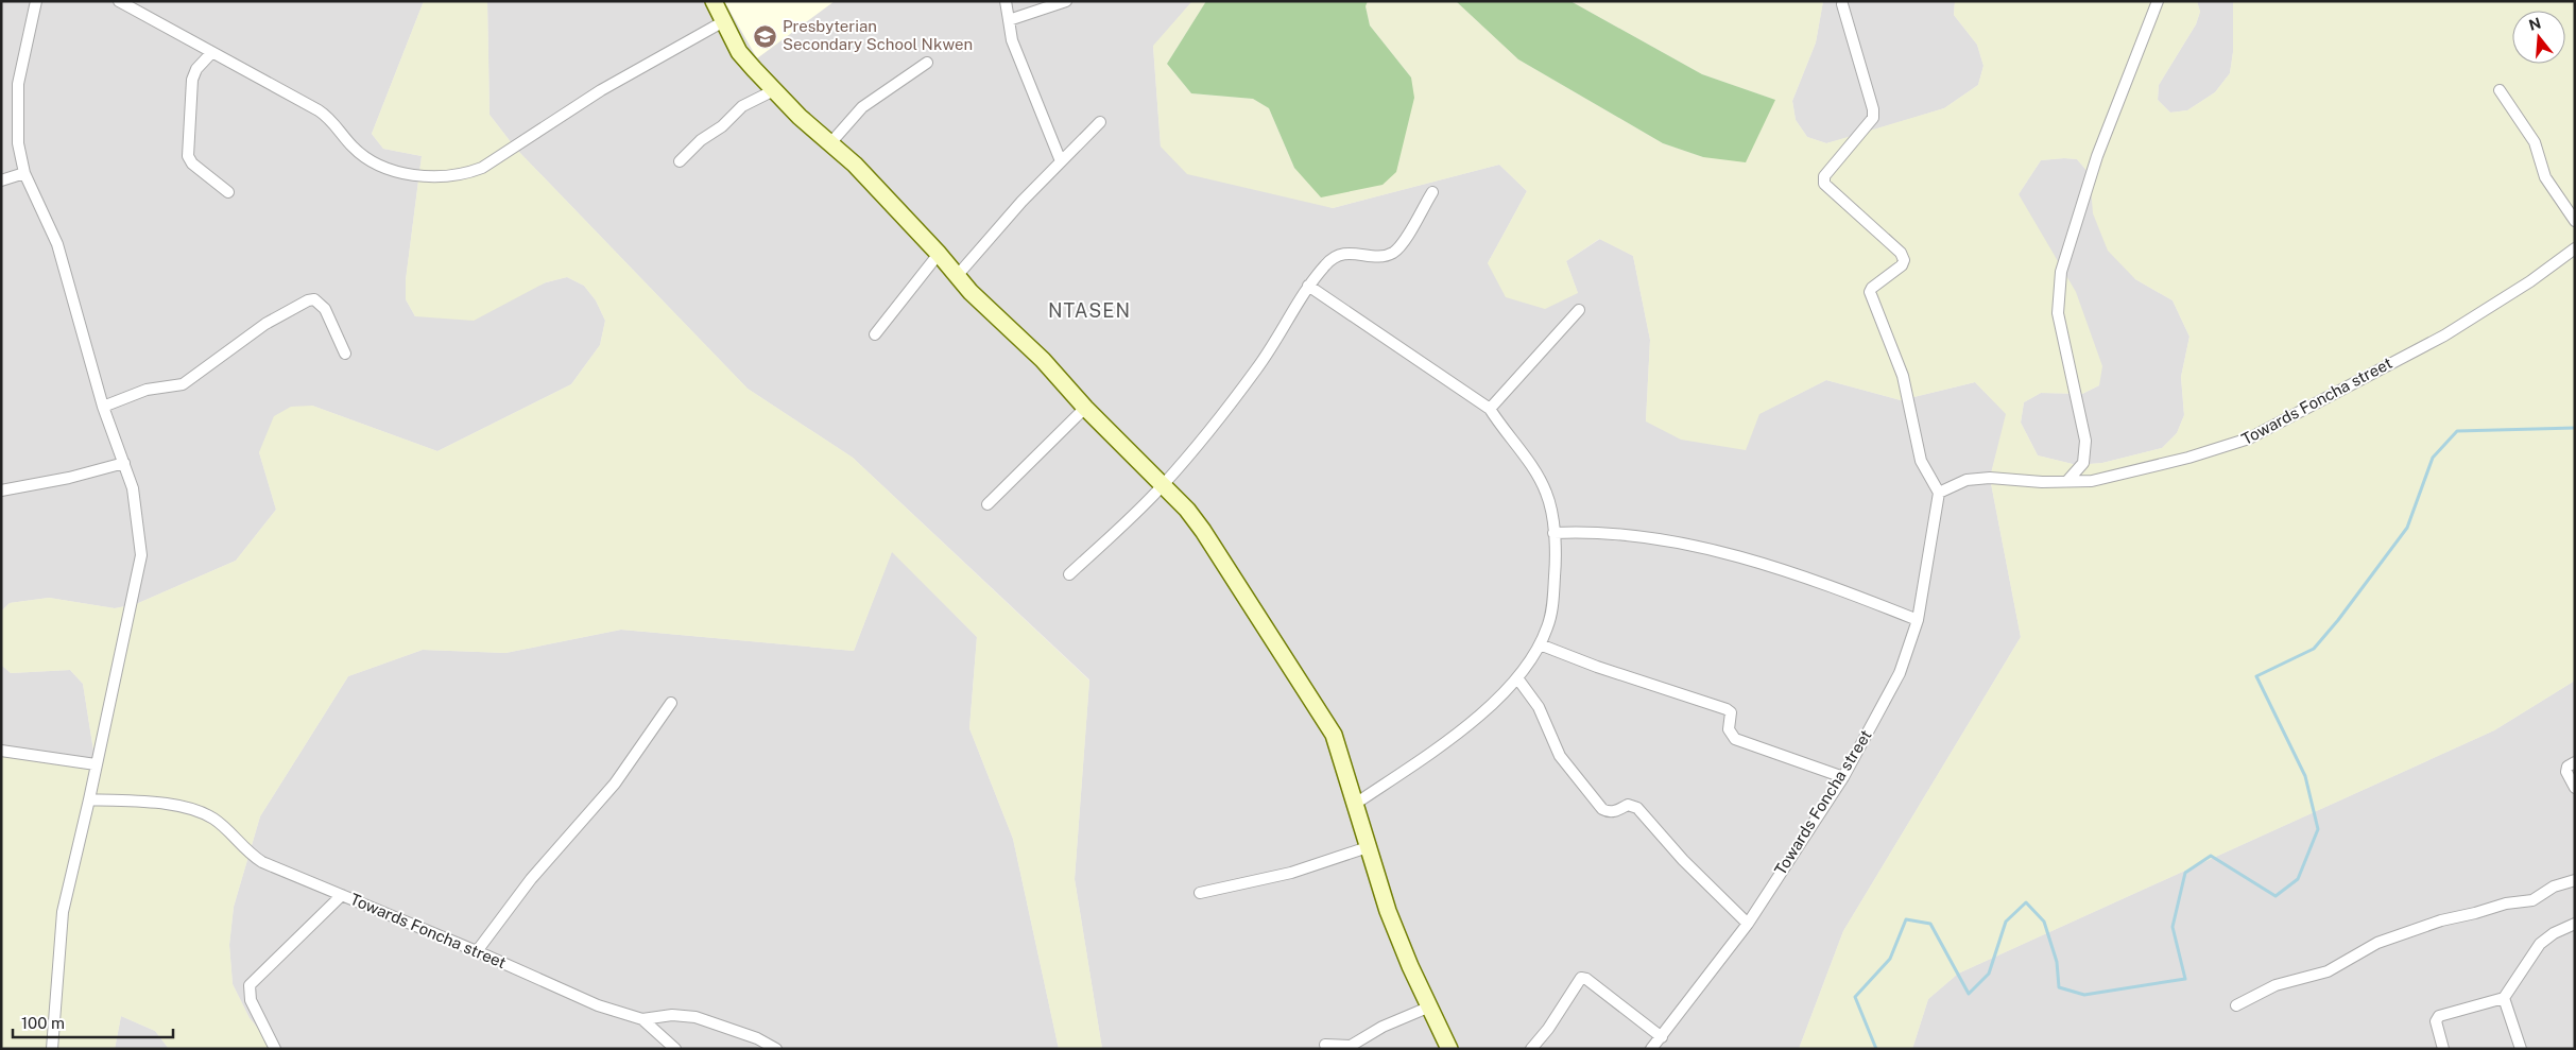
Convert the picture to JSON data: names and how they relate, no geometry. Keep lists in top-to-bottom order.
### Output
{
  "streets": {
    "street": ["Towards Foncha street"]
  },
  "districts": ["NTASEN"],
  "places": {
    "school or university": ["Presbyterian Secondary School Nkwen"]
  },
  "scale_bar": "100 m",
  "north": "top"
}
